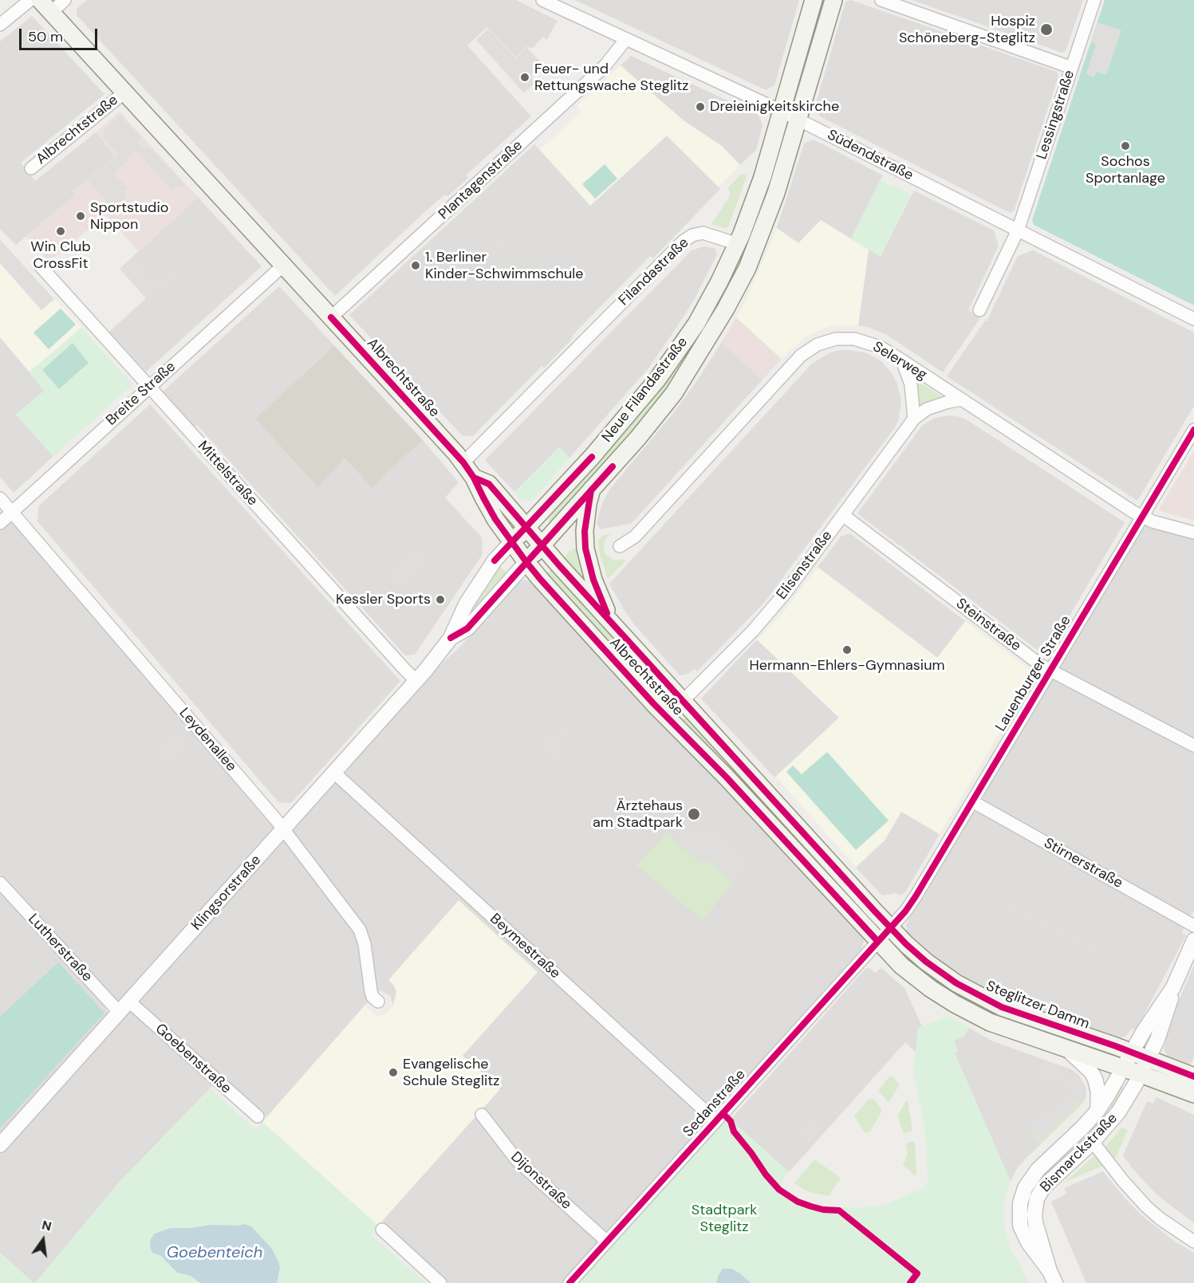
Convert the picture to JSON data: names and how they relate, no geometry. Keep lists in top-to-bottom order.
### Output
{
  "streets": {
    "main road": ["Albrechtstraße", "Neue Filandastraße", "Steglitzer Damm"],
    "street": [
      "Lessingstraße",
      "Südendstraße",
      "Plantagenstraße",
      "Filandastraße",
      "Selerweg",
      "Breite Straße",
      "Mittelstraße",
      "Elisenstraße",
      "Steinstraße",
      "Lauenburger Straße",
      "Leydenallee",
      "Stirnerstraße",
      "Klingsorstraße",
      "Beymestraße",
      "Lutherstraße",
      "Goebenstraße",
      "Sedanstraße",
      "Bismarckstraße",
      "Dijonstraße"
    ]
  },
  "crossings": [
    ["Lessingstraße", "Südendstraße"],
    ["Albrechtstraße", "Plantagenstraße"],
    ["Albrechtstraße", "Filandastraße"],
    ["Albrechtstraße", "Neue Filandastraße"],
    ["Albrechtstraße", "Breite Straße"],
    ["Albrechtstraße", "Elisenstraße"],
    ["Albrechtstraße", "Lauenburger Straße"],
    ["Albrechtstraße", "Klingsorstraße"],
    ["Albrechtstraße", "Steglitzer Damm"],
    ["Albrechtstraße", "Sedanstraße"],
    ["Südendstraße", "Plantagenstraße"],
    ["Südendstraße", "Neue Filandastraße"],
    ["Filandastraße", "Neue Filandastraße"],
    ["Selerweg", "Elisenstraße"],
    ["Selerweg", "Lauenburger Straße"],
    ["Neue Filandastraße", "Klingsorstraße"],
    ["Breite Straße", "Mittelstraße"],
    ["Breite Straße", "Leydenallee"],
    ["Mittelstraße", "Klingsorstraße"],
    ["Elisenstraße", "Steinstraße"],
    ["Steinstraße", "Lauenburger Straße"],
    ["Lauenburger Straße", "Stirnerstraße"],
    ["Lauenburger Straße", "Steglitzer Damm"],
    ["Lauenburger Straße", "Sedanstraße"],
    ["Leydenallee", "Klingsorstraße"],
    ["Klingsorstraße", "Beymestraße"],
    ["Klingsorstraße", "Lutherstraße"],
    ["Klingsorstraße", "Goebenstraße"],
    ["Beymestraße", "Sedanstraße"],
    ["Steglitzer Damm", "Sedanstraße"],
    ["Steglitzer Damm", "Bismarckstraße"],
    ["Sedanstraße", "Dijonstraße"]
  ],
  "water": ["Goebenteich"],
  "parks": ["Stadtpark Steglitz"],
  "places": [
    "Hospiz Schöneberg-Steglitz",
    "Feuer- und Rettungswache Steglitz",
    "Dreieinigkeitskirche",
    "Sochos Sportanlage",
    "Sportstudio Nippon",
    "Win Club CrossFit",
    "1. Berliner Kinder-Schwimmschule",
    "Kessler Sports",
    "Hermann-Ehlers-Gymnasium",
    "Ärztehaus am Stadtpark",
    "Evangelische Schule Steglitz"
  ],
  "scale_bar": "50 m",
  "north": "top"
}
